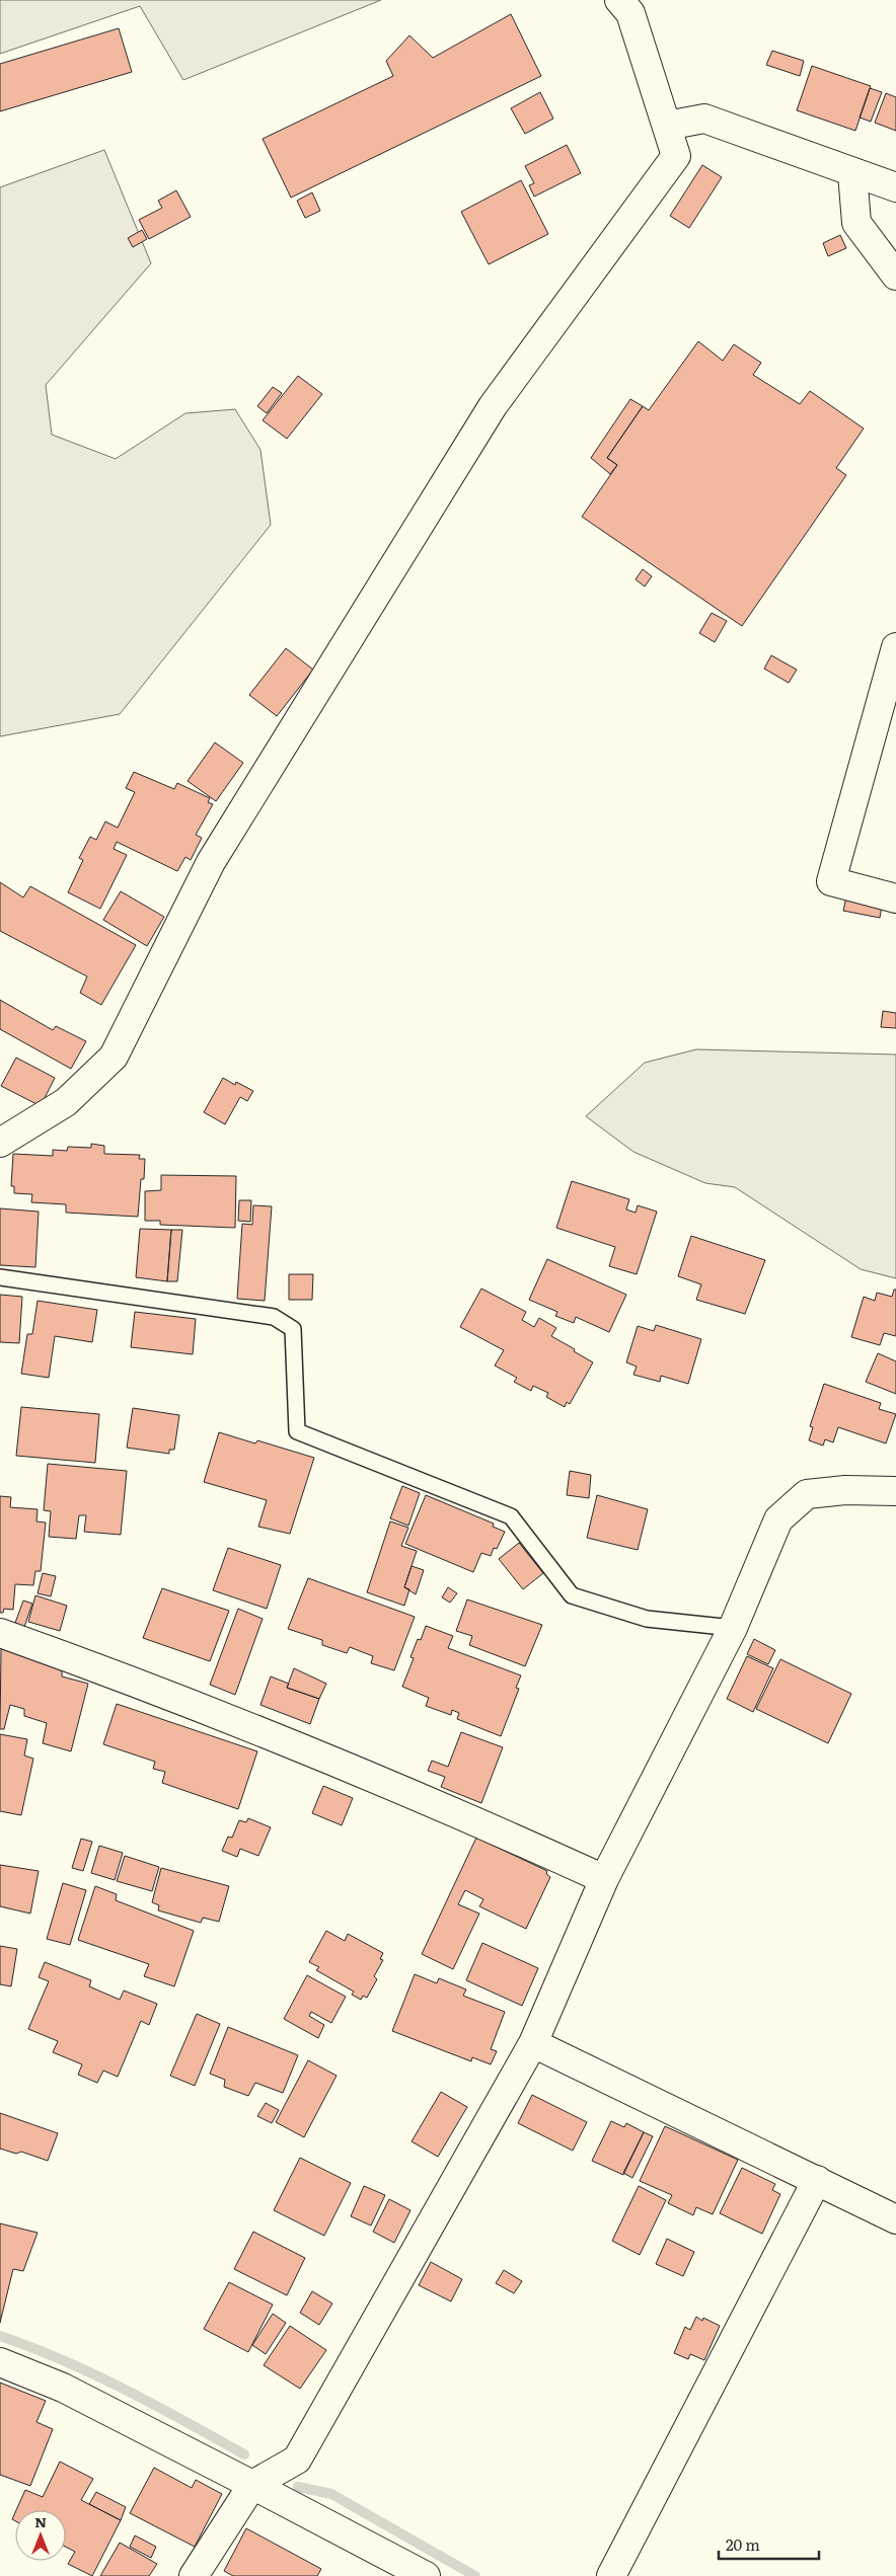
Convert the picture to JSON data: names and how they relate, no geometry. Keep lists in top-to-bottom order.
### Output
{
  "scale_bar": "20 m",
  "north": "top"
}
